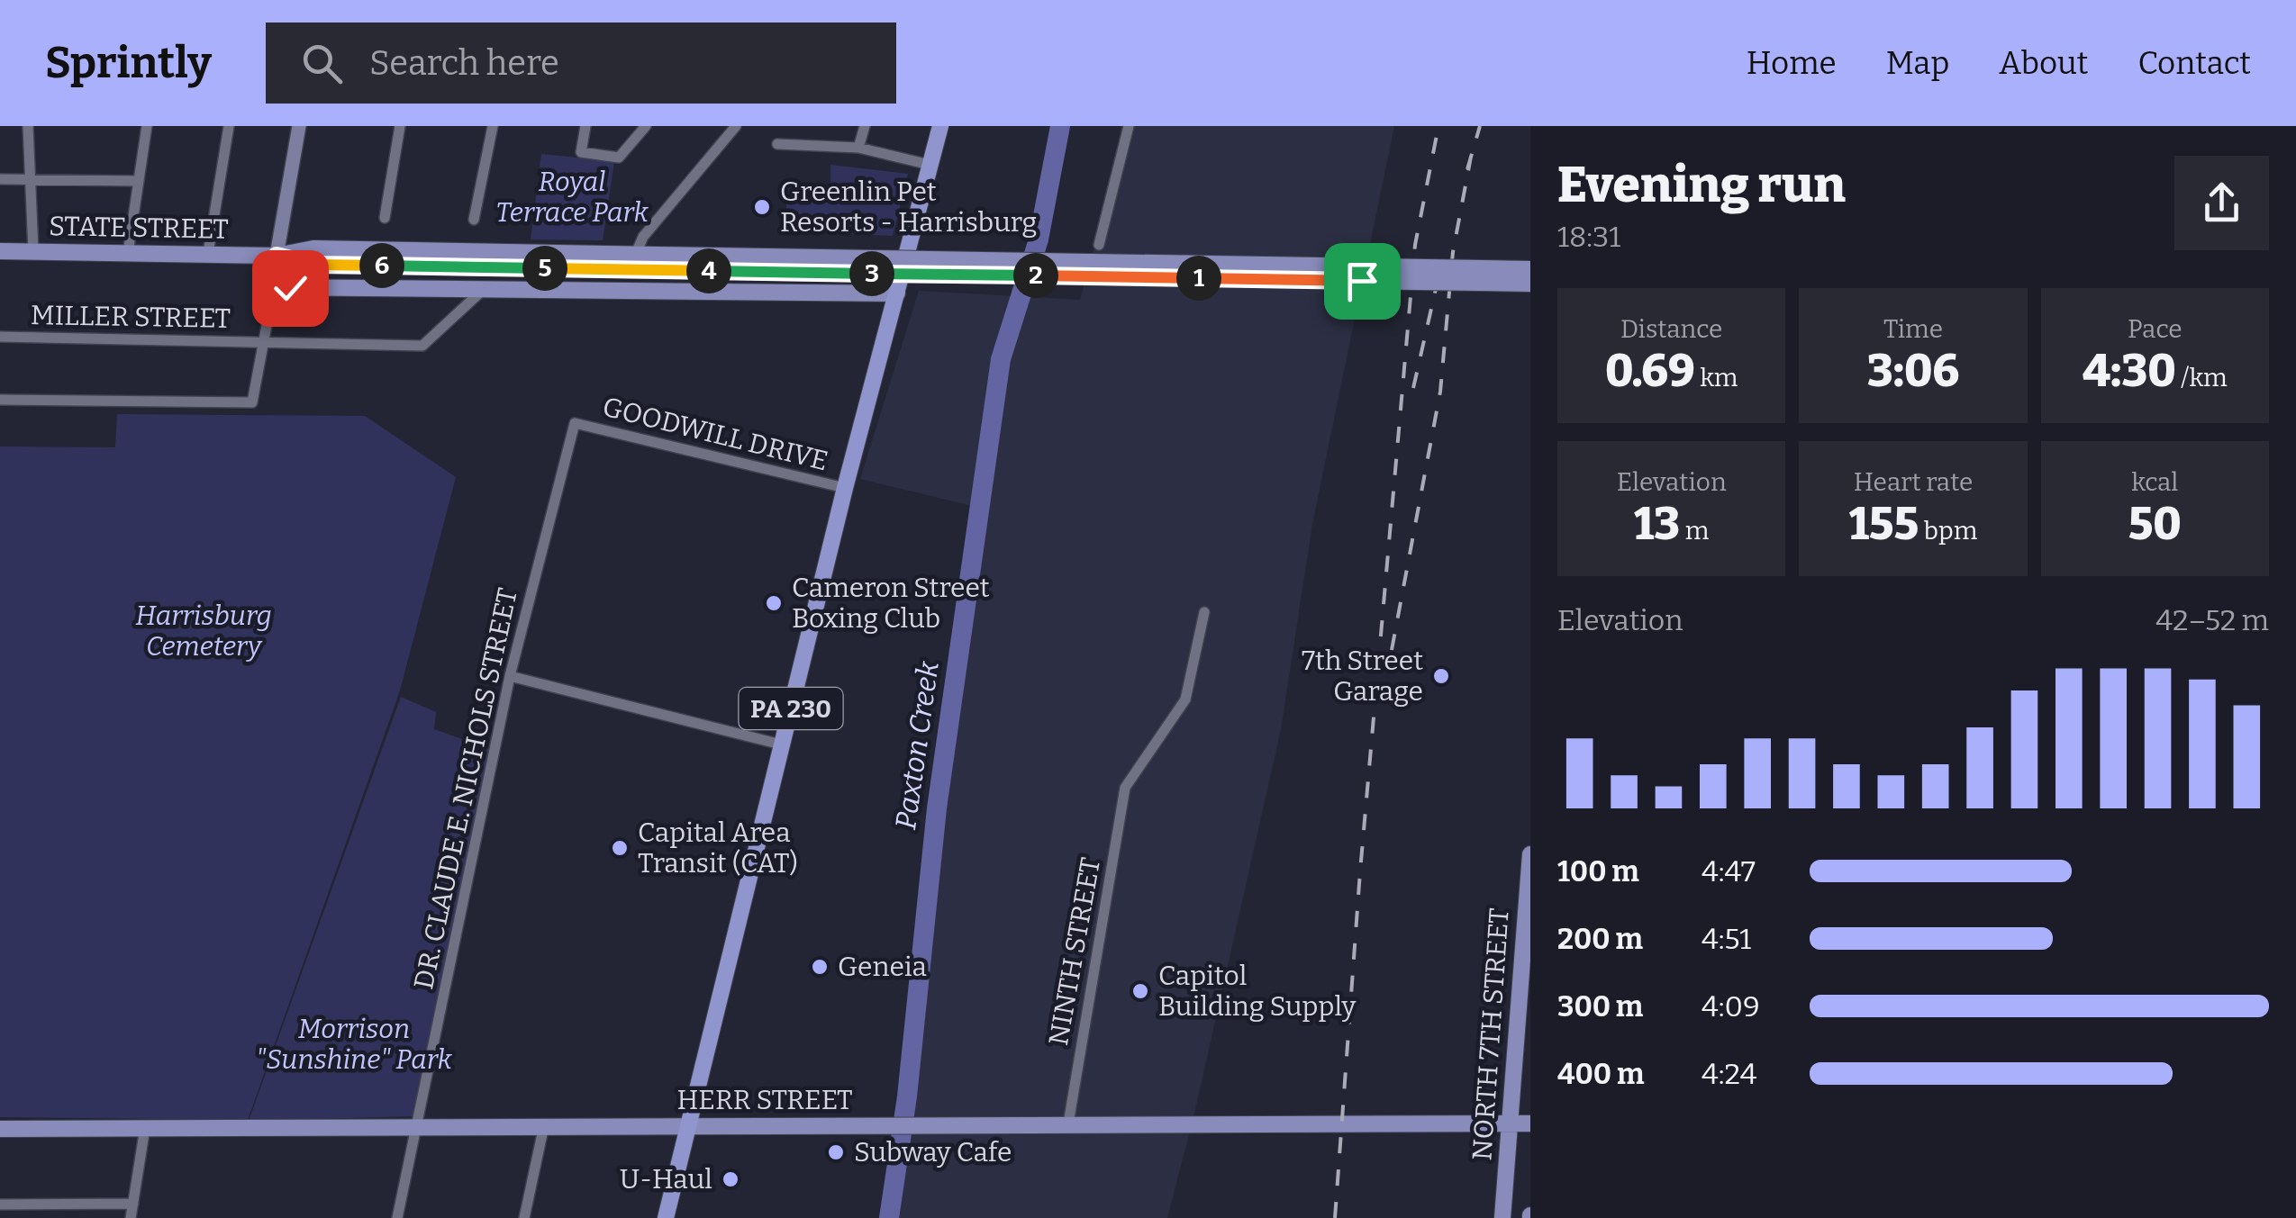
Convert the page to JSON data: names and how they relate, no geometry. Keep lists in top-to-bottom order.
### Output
{
  "streets": {
    "highway": ["PA 230"],
    "main road": ["STATE STREET", "NORTH 7TH STREET", "HERR STREET"],
    "street": [
      "MILLER STREET",
      "GOODWILL DRIVE",
      "DR. CLAUDE E. NICHOLS STREET",
      "NINTH STREET"
    ]
  },
  "crossings": [
    ["GOODWILL DRIVE", "PA 230"],
    ["GOODWILL DRIVE", "DR. CLAUDE E. NICHOLS STREET"],
    ["PA 230", "HERR STREET"],
    ["DR. CLAUDE E. NICHOLS STREET", "HERR STREET"],
    ["NINTH STREET", "HERR STREET"],
    ["NORTH 7TH STREET", "HERR STREET"]
  ],
  "water": ["Paxton Creek"],
  "parks": ["Royal Terrace Park", "Harrisburg Cemetery", "Morrison \"Sunshine\" Park"],
  "places": [
    "Greenlin Pet Resorts - Harrisburg",
    "Cameron Street Boxing Club",
    "7th Street Garage",
    "Capital Area Transit (CAT)",
    "Geneia",
    "Capitol Building Supply",
    "Subway Cafe",
    "U-Haul"
  ],
  "page": {
    "header": "Sprintly",
    "search": "Search here",
    "nav": [
      "Home",
      "Map",
      "About",
      "Contact"
    ],
    "heading": ["Evening run", "18:31"],
    "pins": [
      "6",
      "5",
      "4",
      "3",
      "2",
      "1"
    ],
    "stats": [
      ["Distance", "0.69 km"],
      ["Time", "3:06"],
      ["Pace", "4:30 /km"],
      ["Elevation", "13 m"],
      ["Heart rate", "155 bpm"],
      ["kcal", "50"]
    ],
    "chart": ["Elevation", "42–52 m"],
    "list": [
      {
        "name": "100 m",
        "note": "4:47"
      },
      {
        "name": "200 m",
        "note": "4:51"
      },
      {
        "name": "300 m",
        "note": "4:09"
      },
      {
        "name": "400 m",
        "note": "4:24"
      }
    ]
  }
}
